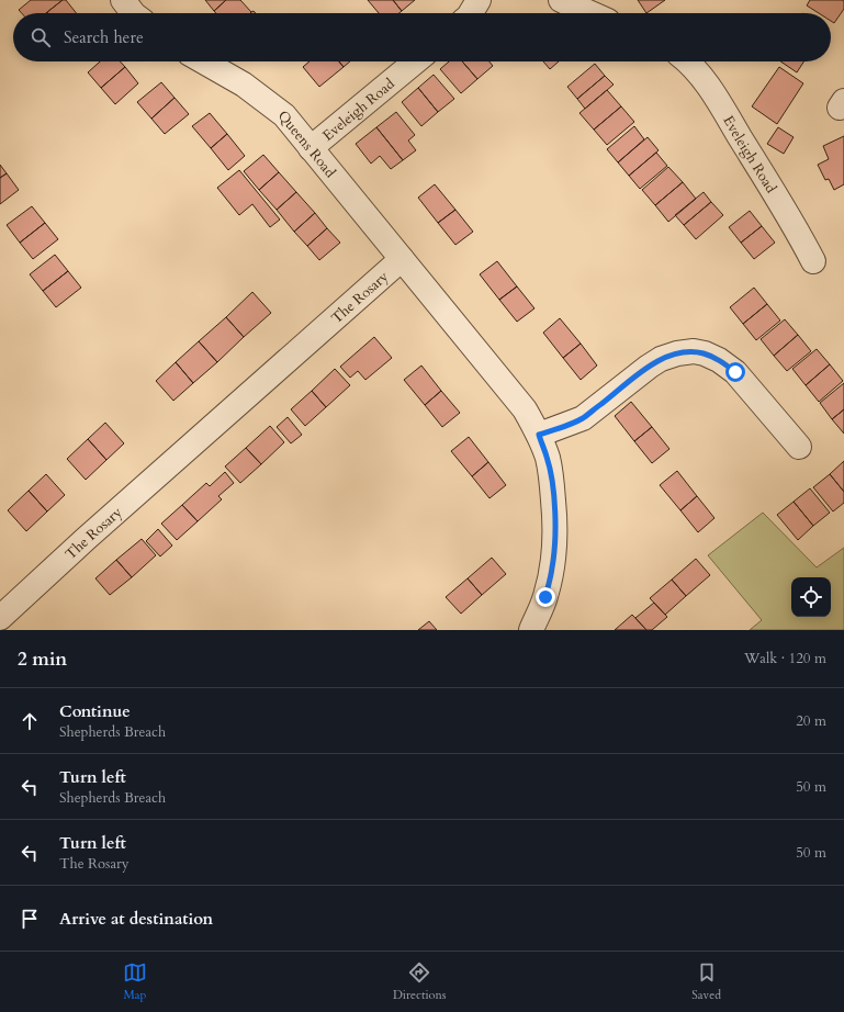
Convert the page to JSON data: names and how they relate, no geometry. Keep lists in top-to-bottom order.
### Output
{
  "streets": {
    "street": ["Eveleigh Road", "Queens Road", "The Rosary"]
  },
  "crossings": [
    ["Eveleigh Road", "Queens Road"],
    ["Queens Road", "The Rosary"]
  ],
  "page": {
    "search": "Search here",
    "heading": ["2 min", "Walk · 120 m"],
    "list": [
      ["Continue", "Shepherds Breach", "20 m"],
      ["Turn left", "Shepherds Breach", "50 m"],
      ["Turn left", "The Rosary", "50 m"],
      "Arrive at destination"
    ],
    "nav": ["Map", "Directions", "Saved"]
  }
}
